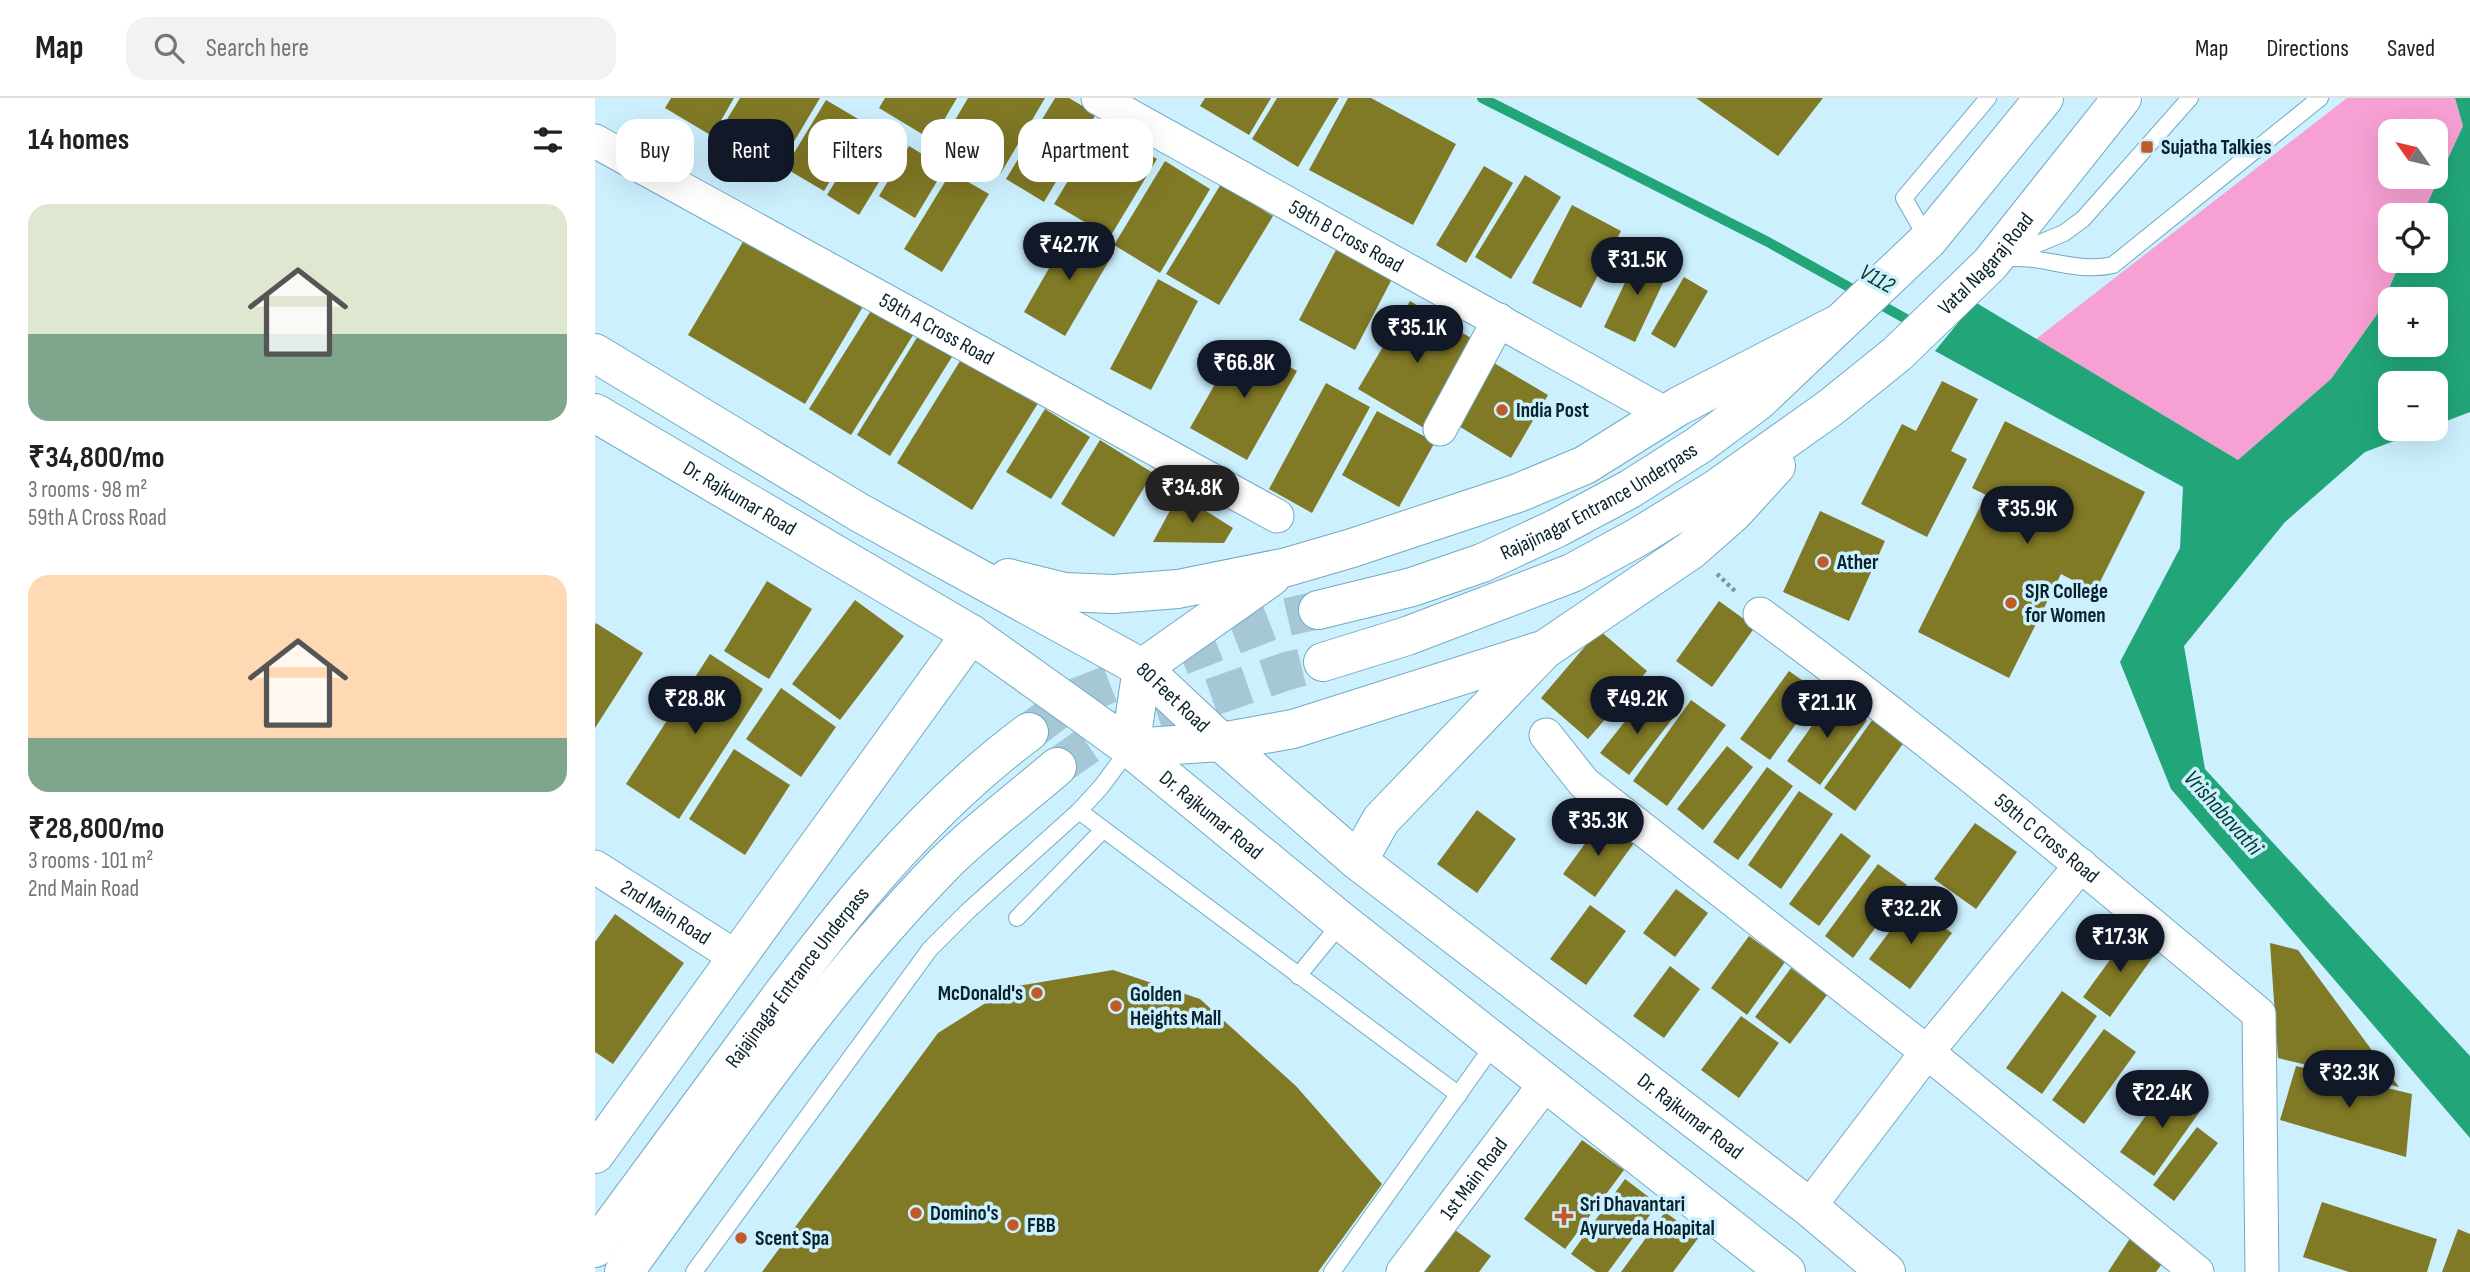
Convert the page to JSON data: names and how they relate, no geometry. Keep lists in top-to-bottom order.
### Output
{
  "streets": {
    "main road": [
      "Vatal Nagaraj Road",
      "Dr. Rajkumar Road",
      "Rajajinagar Entrance Underpass",
      "80 Feet Road"
    ],
    "street": [
      "59th B Cross Road",
      "59th A Cross Road",
      "59th C Cross Road",
      "2nd Main Road",
      "1st Main Road"
    ]
  },
  "crossings": [
    ["Dr. Rajkumar Road", "80 Feet Road"],
    ["Dr. Rajkumar Road", "1st Main Road"]
  ],
  "water": ["V112", "Vrishabavathi"],
  "places": {
    "transit": ["Sujatha Talkies"],
    "other": [
      "India Post",
      "Ather",
      "SJR College for Women",
      "McDonald's",
      "Golden Heights Mall",
      "Domino's",
      "FBB",
      "Scent Spa"
    ],
    "health": ["Sri Dhavantari Ayurveda Hoapital"]
  },
  "north": "top left",
  "page": {
    "header": "Map",
    "search": "Search here",
    "nav": ["Map", "Directions", "Saved"],
    "heading": "14 homes",
    "map_buttons": ["+", "−"],
    "chip": [
      "Buy",
      "Rent",
      "Filters",
      "New",
      "Apartment"
    ],
    "list": [
      {
        "name": "₹34,800/mo",
        "note": "3 rooms · 98 m² · 59th A Cross Road"
      },
      {
        "name": "₹28,800/mo",
        "note": "3 rooms · 101 m² · 2nd Main Road"
      }
    ],
    "price": [
      "₹42.7K",
      "₹31.5K",
      "₹35.1K",
      "₹66.8K",
      "₹34.8K",
      "₹35.9K",
      "₹28.8K",
      "₹49.2K",
      "₹21.1K",
      "₹35.3K",
      "₹32.2K",
      "₹17.3K",
      "₹32.3K",
      "₹22.4K"
    ]
  }
}
